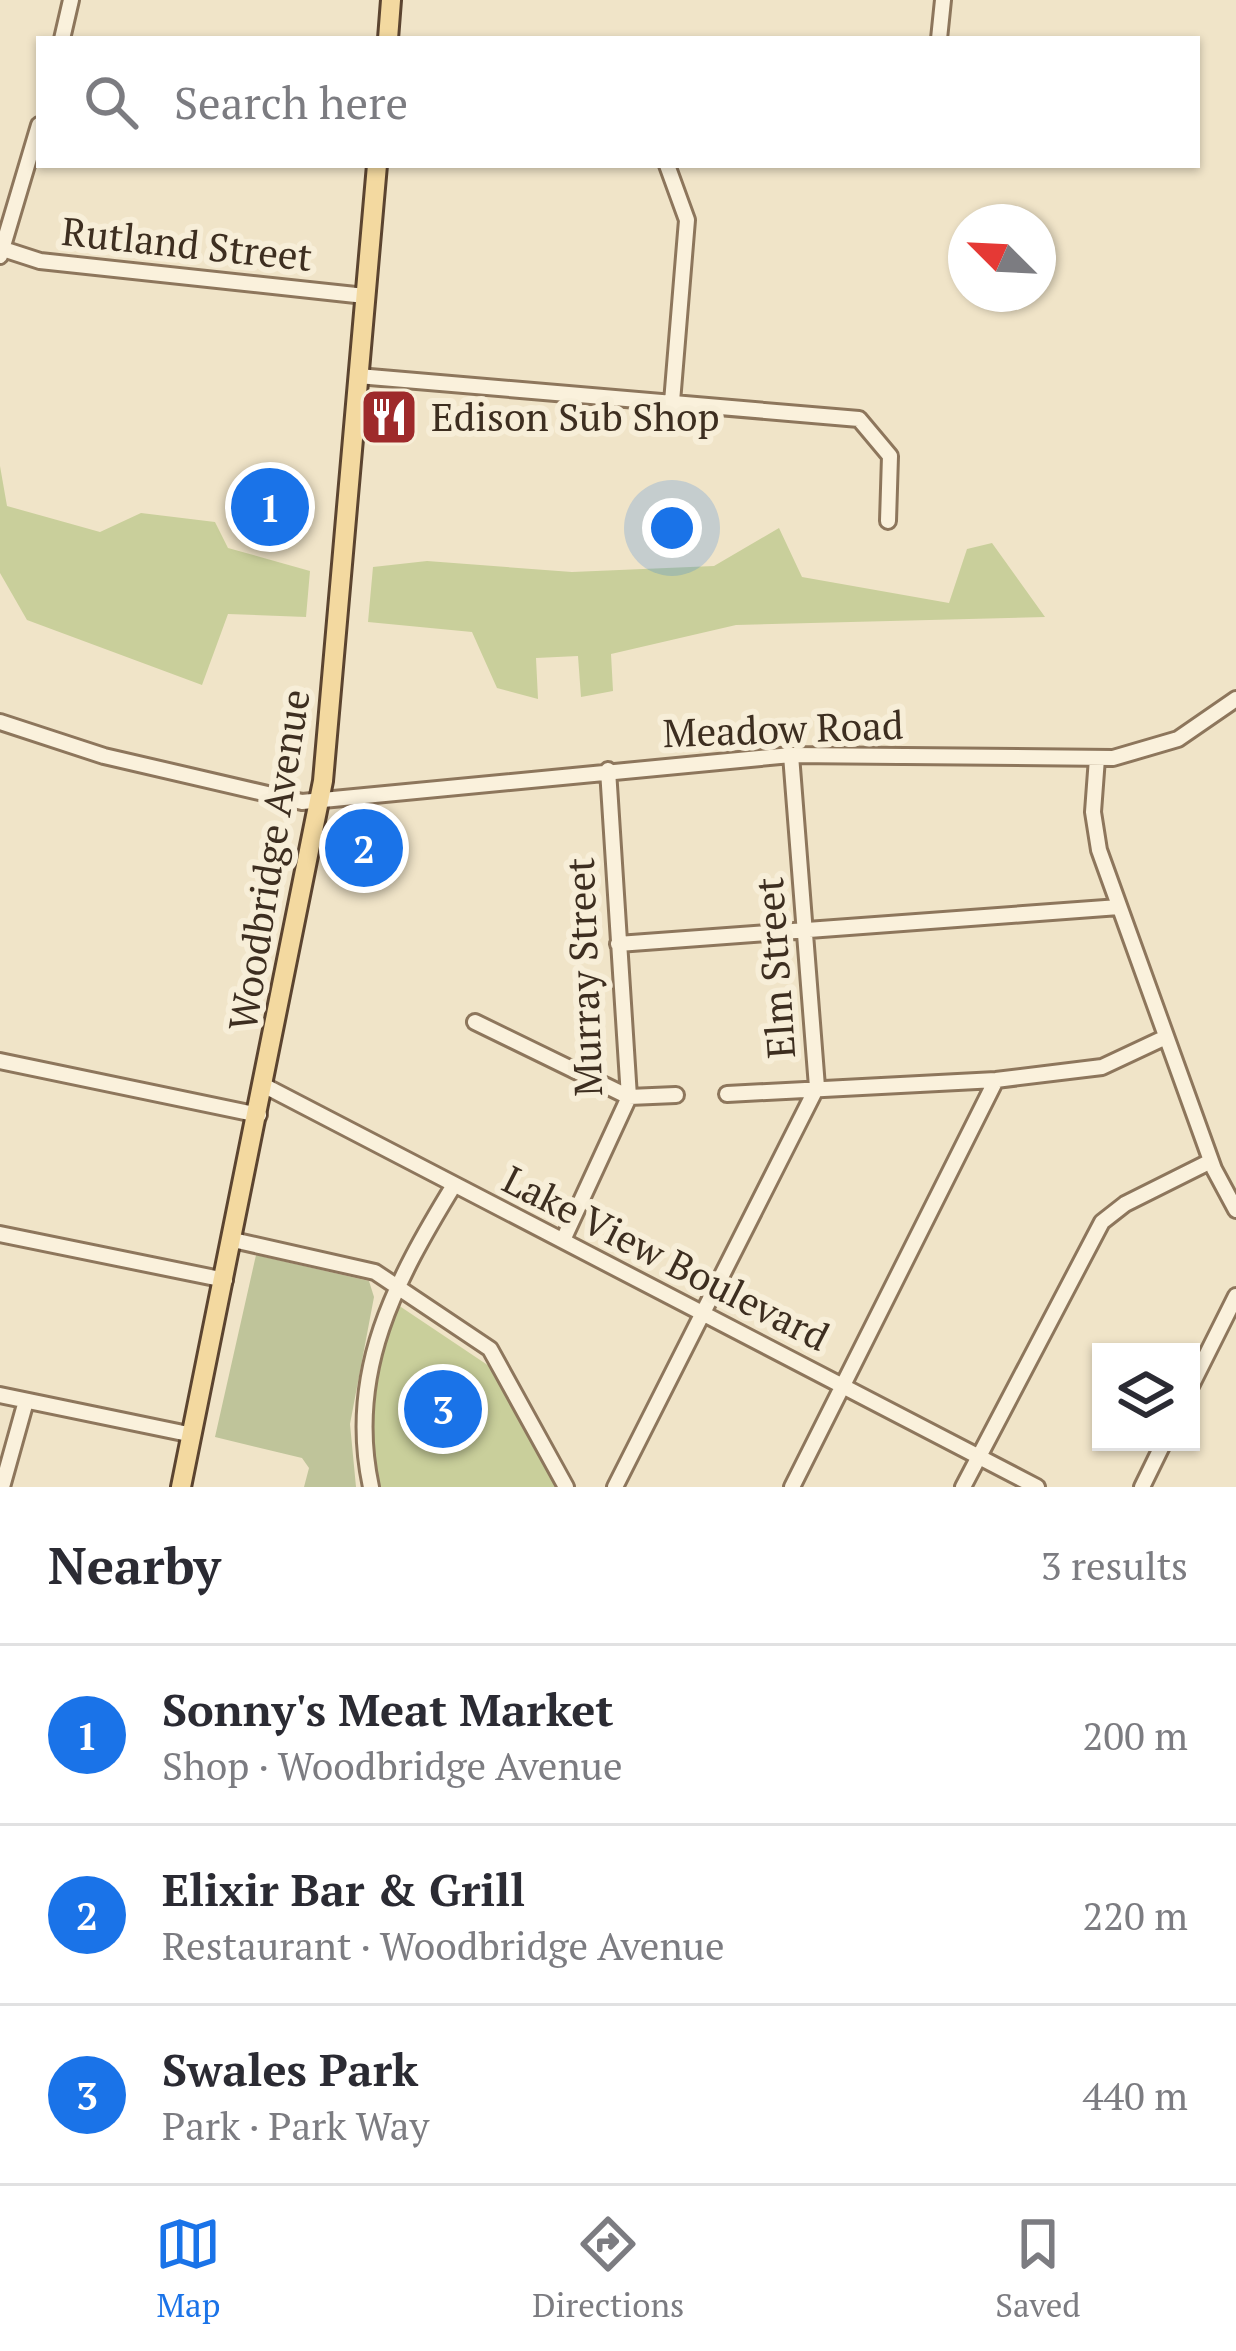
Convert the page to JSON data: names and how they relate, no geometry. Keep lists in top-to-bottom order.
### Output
{
  "streets": {
    "main road": ["Woodbridge Avenue"],
    "street": [
      "Rutland Street",
      "Meadow Road",
      "Elm Street",
      "Murray Street",
      "Lake View Boulevard"
    ]
  },
  "crossings": [
    ["Rutland Street", "Woodbridge Avenue"],
    ["Meadow Road", "Woodbridge Avenue"],
    ["Meadow Road", "Elm Street"],
    ["Meadow Road", "Murray Street"],
    ["Woodbridge Avenue", "Lake View Boulevard"],
    ["Elm Street", "Lake View Boulevard"],
    ["Murray Street", "Lake View Boulevard"]
  ],
  "places": {
    "restaurant": ["Edison Sub Shop"]
  },
  "north": "top left",
  "page": {
    "search": "Search here",
    "pins": ["1", "2", "3"],
    "heading": ["Nearby", "3 results"],
    "list": [
      {
        "mark": "1",
        "name": "Sonny's Meat Market",
        "note": "Shop · Woodbridge Avenue",
        "value": "200 m"
      },
      {
        "mark": "2",
        "name": "Elixir Bar & Grill",
        "note": "Restaurant · Woodbridge Avenue",
        "value": "220 m"
      },
      {
        "mark": "3",
        "name": "Swales Park",
        "note": "Park · Park Way",
        "value": "440 m"
      }
    ],
    "nav": ["Map", "Directions", "Saved"]
  }
}
